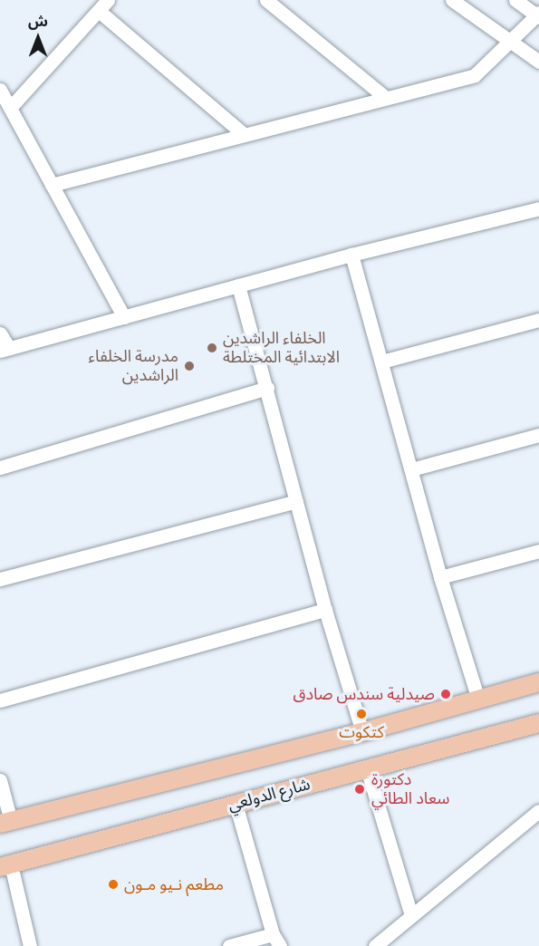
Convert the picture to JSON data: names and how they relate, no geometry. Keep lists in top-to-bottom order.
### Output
{
  "streets": {
    "main road": ["شارع الدولعي"]
  },
  "places": [
    "الخلفاء الراشدين الابتدائية المختلطة",
    "مدرسة الخلفاء الراشدين",
    "صيدلية سندس صادق",
    "كتكوت",
    "دكتورة سعاد الطائي",
    "مطعم نـيو مـون"
  ],
  "north": "top"
}
